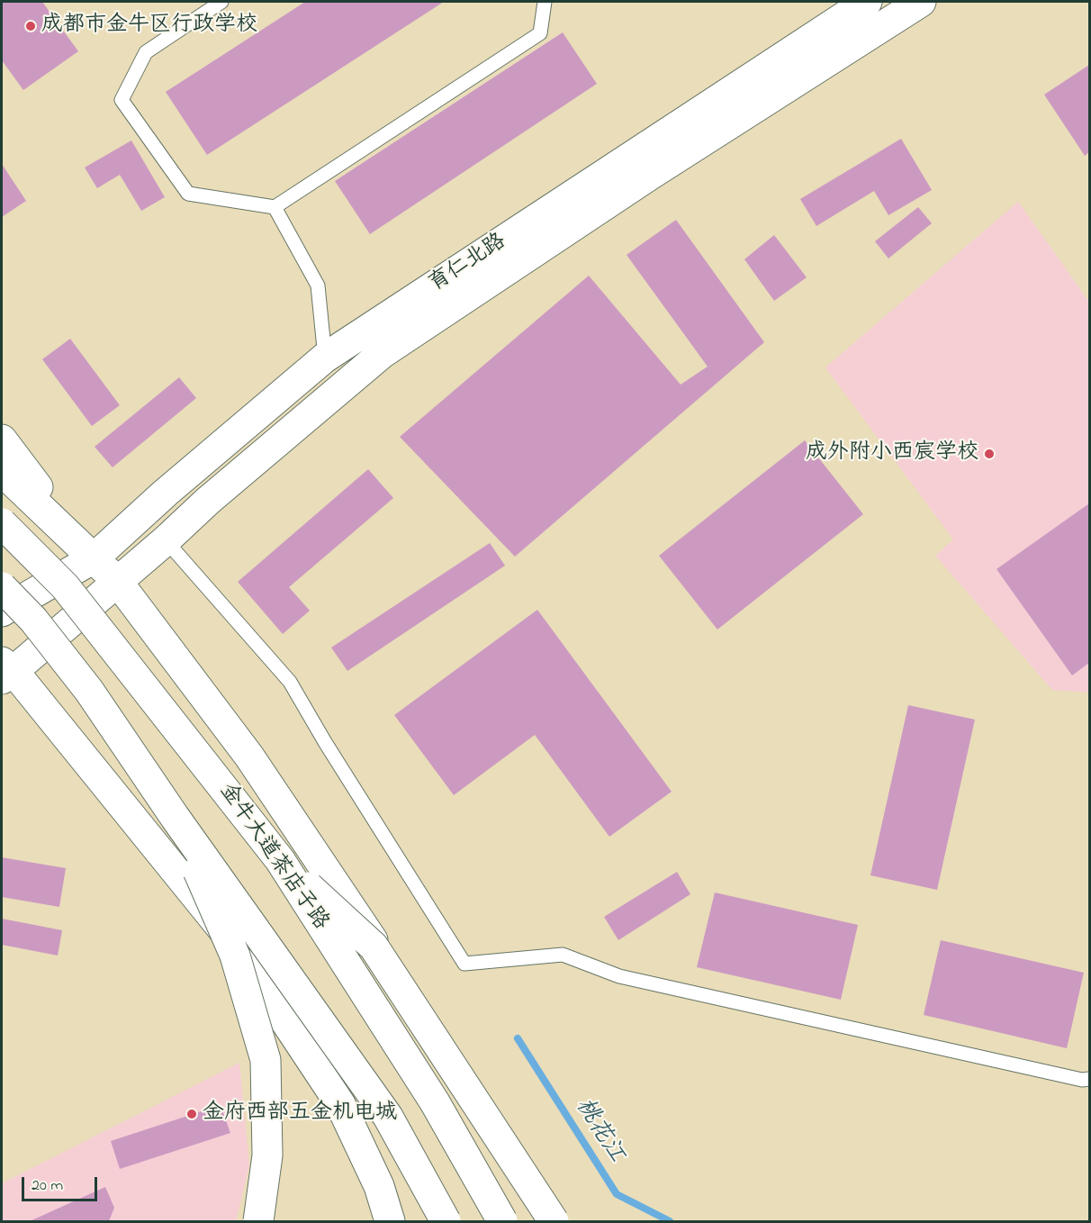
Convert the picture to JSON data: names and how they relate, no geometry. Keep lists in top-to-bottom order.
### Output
{
  "streets": {
    "main road": ["育仁北路", "金牛大道茶店子路"]
  },
  "water": ["桃花江"],
  "places": ["成都市金牛区行政学校", "成外附小西宸学校", "金府西部五金机电城"],
  "scale_bar": "20 m"
}
